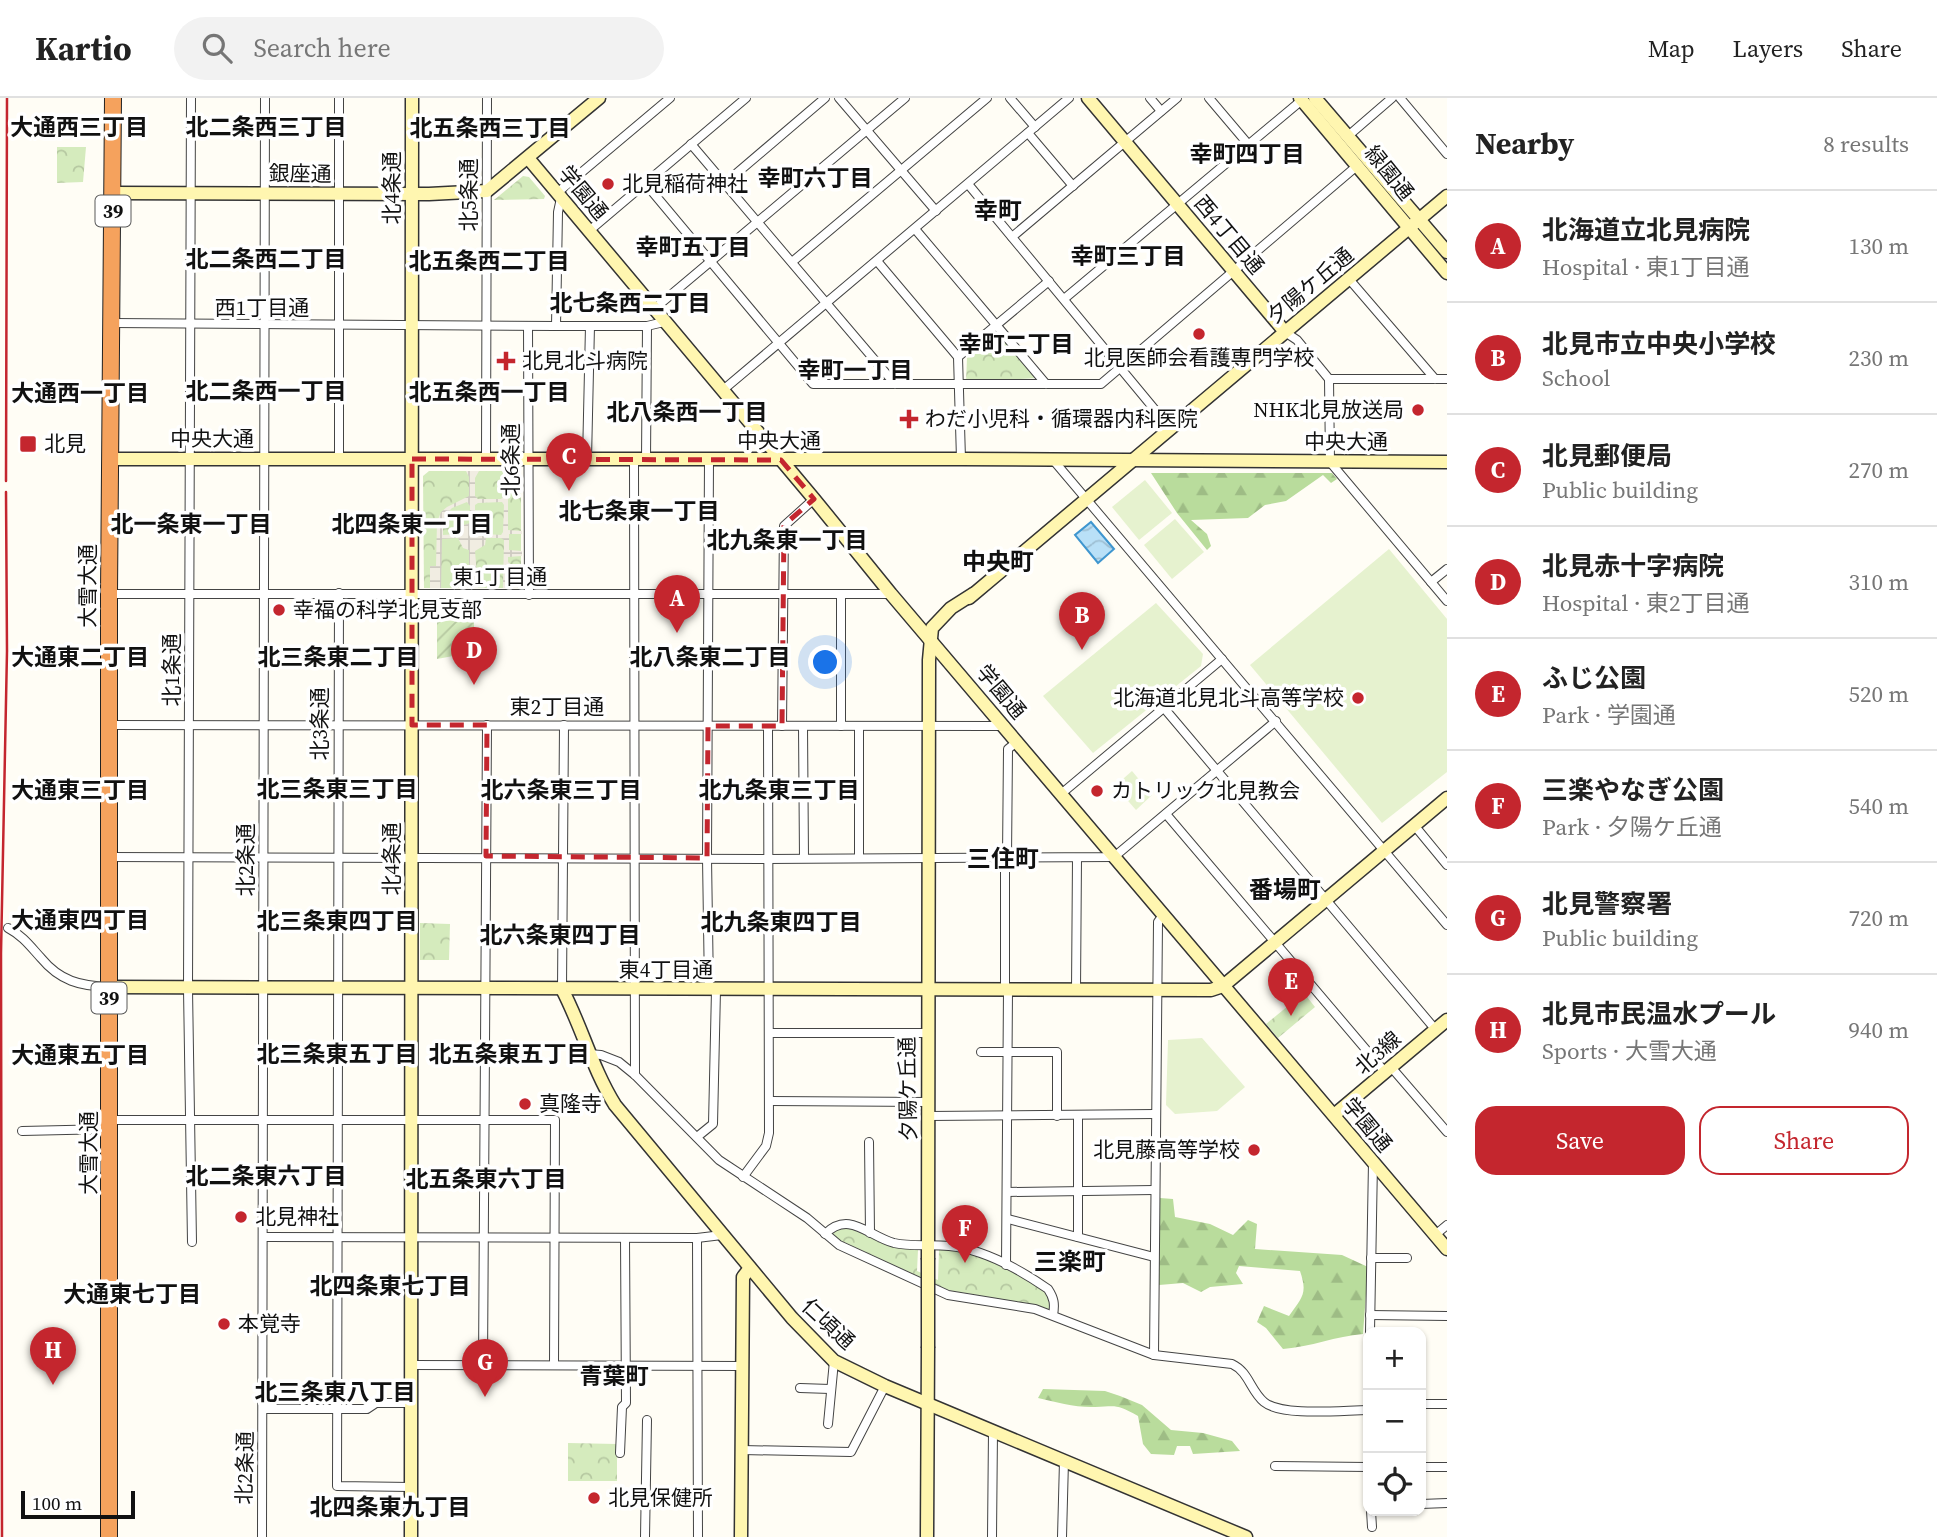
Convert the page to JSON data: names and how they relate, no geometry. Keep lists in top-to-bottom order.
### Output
{
  "streets": {
    "highway": ["39", "大雪大通"],
    "street": [
      "緑園通",
      "銀座通",
      "北4条通",
      "学園通",
      "北5条通",
      "西4丁目通",
      "夕陽ケ丘通",
      "西1丁目通",
      "中央大通",
      "北6条通",
      "東1丁目通",
      "北1条通",
      "東2丁目通",
      "北3条通",
      "北2条通",
      "東4丁目通",
      "北3線",
      "仁頃通"
    ]
  },
  "crossings": [
    ["緑園通", "夕陽ケ丘通"],
    ["銀座通", "北4条通"],
    ["銀座通", "北5条通"],
    ["銀座通", "大雪大通"],
    ["銀座通", "北1条通"],
    ["銀座通", "北2条通"],
    ["北4条通", "西1丁目通"],
    ["北4条通", "中央大通"],
    ["北4条通", "東1丁目通"],
    ["北4条通", "東2丁目通"],
    ["北4条通", "北3条通"],
    ["北4条通", "東4丁目通"],
    ["学園通", "夕陽ケ丘通"],
    ["学園通", "西1丁目通"],
    ["学園通", "中央大通"],
    ["学園通", "東1丁目通"],
    ["学園通", "東2丁目通"],
    ["学園通", "東4丁目通"],
    ["学園通", "北3線"],
    ["北5条通", "西1丁目通"],
    ["北5条通", "中央大通"],
    ["西4丁目通", "夕陽ケ丘通"],
    ["夕陽ケ丘通", "中央大通"],
    ["夕陽ケ丘通", "東2丁目通"],
    ["夕陽ケ丘通", "東4丁目通"],
    ["夕陽ケ丘通", "仁頃通"],
    ["西1丁目通", "北6条通"],
    ["西1丁目通", "大雪大通"],
    ["西1丁目通", "北1条通"],
    ["西1丁目通", "北2条通"],
    ["中央大通", "北6条通"],
    ["中央大通", "大雪大通"],
    ["中央大通", "北1条通"],
    ["中央大通", "北2条通"],
    ["北6条通", "東1丁目通"],
    ["東1丁目通", "大雪大通"],
    ["東1丁目通", "北1条通"],
    ["東1丁目通", "北3条通"],
    ["東1丁目通", "北2条通"],
    ["大雪大通", "東2丁目通"],
    ["大雪大通", "東4丁目通"],
    ["北1条通", "東2丁目通"],
    ["北1条通", "東4丁目通"],
    ["東2丁目通", "北3条通"],
    ["東2丁目通", "北2条通"],
    ["北3条通", "東4丁目通"],
    ["北2条通", "東4丁目通"],
    ["東4丁目通", "仁頃通"]
  ],
  "districts": [
    "大通西三丁目",
    "北二条西三丁目",
    "北五条西三丁目",
    "幸町四丁目",
    "幸町六丁目",
    "幸町",
    "幸町五丁目",
    "幸町三丁目",
    "北二条西二丁目",
    "北五条西二丁目",
    "北七条西二丁目",
    "幸町二丁目",
    "幸町一丁目",
    "北二条西一丁目",
    "北五条西一丁目",
    "大通西一丁目",
    "北八条西一丁目",
    "北七条東一丁目",
    "北一条東一丁目",
    "北四条東一丁目",
    "北九条東一丁目",
    "中央町",
    "大通東二丁目",
    "北三条東二丁目",
    "北八条東二丁目",
    "北三条東三丁目",
    "大通東三丁目",
    "北六条東三丁目",
    "北九条東三丁目",
    "三住町",
    "番場町",
    "大通東四丁目",
    "北三条東四丁目",
    "北九条東四丁目",
    "北六条東四丁目",
    "北三条東五丁目",
    "北五条東五丁目",
    "大通東五丁目",
    "北二条東六丁目",
    "北五条東六丁目",
    "三楽町",
    "北四条東七丁目",
    "大通東七丁目",
    "青葉町",
    "北三条東八丁目",
    "北四条東九丁目"
  ],
  "places": {
    "other": [
      "北見稲荷神社",
      "北見医師会看護専門学校",
      "NHK北見放送局",
      "幸福の科学北見支部",
      "北海道北見北斗高等学校",
      "カトリック北見教会",
      "真隆寺",
      "北見藤高等学校",
      "北見神社",
      "本覚寺",
      "北見保健所"
    ],
    "health": ["北見北斗病院", "わだ小児科・循環器内科医院"],
    "transit": ["北見"]
  },
  "scale_bar": "100 m",
  "page": {
    "header": "Kartio",
    "search": "Search here",
    "nav": ["Map", "Layers", "Share"],
    "heading": ["Nearby", "8 results"],
    "list": [
      {
        "mark": "A",
        "name": "北海道立北見病院",
        "note": "Hospital · 東1丁目通",
        "value": "130 m"
      },
      {
        "mark": "B",
        "name": "北見市立中央小学校",
        "note": "School",
        "value": "230 m"
      },
      {
        "mark": "C",
        "name": "北見郵便局",
        "note": "Public building",
        "value": "270 m"
      },
      {
        "mark": "D",
        "name": "北見赤十字病院",
        "note": "Hospital · 東2丁目通",
        "value": "310 m"
      },
      {
        "mark": "E",
        "name": "ふじ公園",
        "note": "Park · 学園通",
        "value": "520 m"
      },
      {
        "mark": "F",
        "name": "三楽やなぎ公園",
        "note": "Park · 夕陽ケ丘通",
        "value": "540 m"
      },
      {
        "mark": "G",
        "name": "北見警察署",
        "note": "Public building",
        "value": "720 m"
      },
      {
        "mark": "H",
        "name": "北見市民温水プール",
        "note": "Sports · 大雪大通",
        "value": "940 m"
      }
    ],
    "pins": [
      "C",
      "A",
      "B",
      "D",
      "E",
      "F",
      "H",
      "G"
    ],
    "buttons": ["Save", "Share"],
    "map_buttons": ["+", "−"],
    "scale": "100 m"
  }
}
